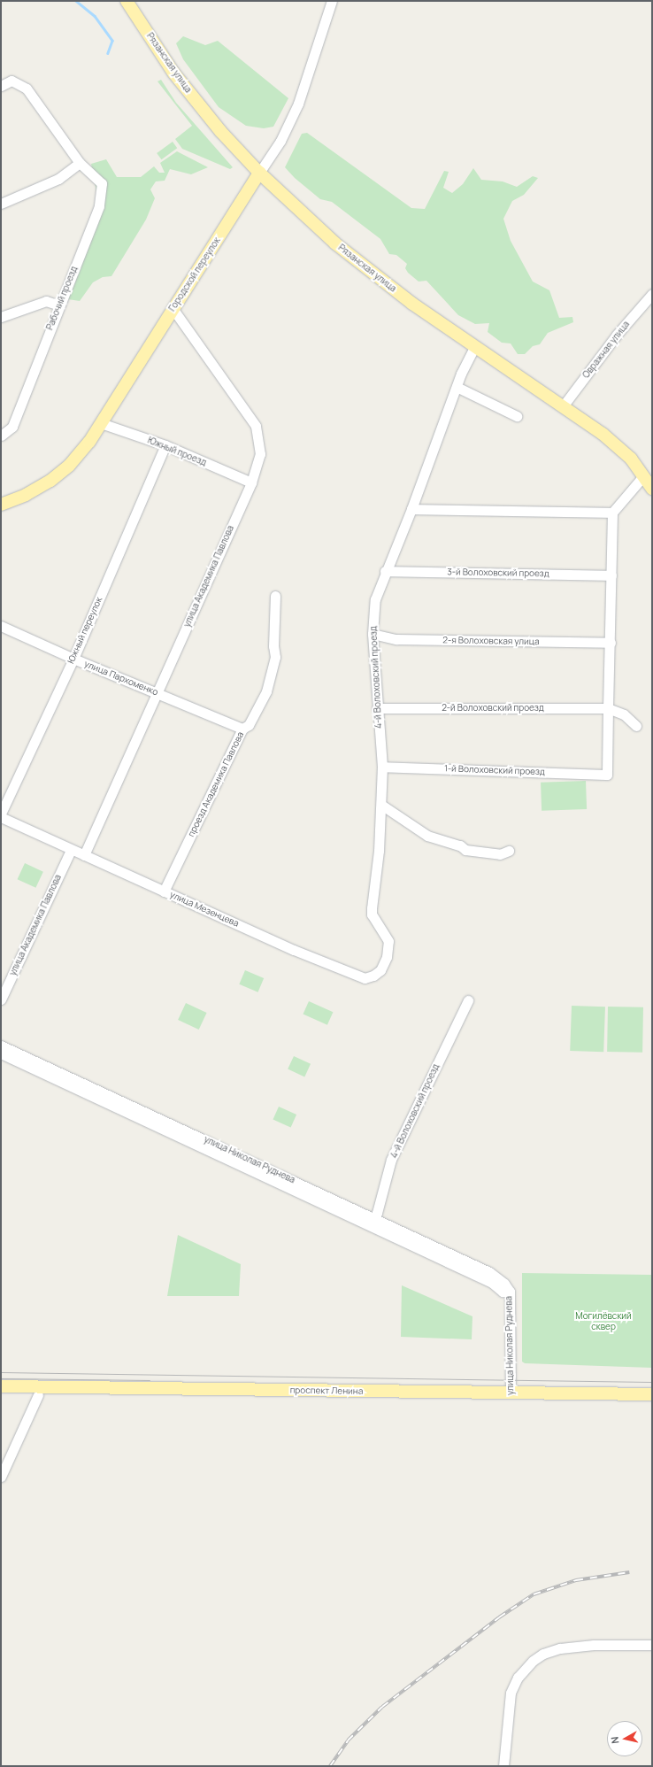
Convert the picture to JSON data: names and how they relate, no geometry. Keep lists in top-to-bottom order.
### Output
{
  "streets": {
    "main road": ["Рязанская улица", "Городской переулок", "проспект Ленина"],
    "street": [
      "Рабочий проезд",
      "Овражная улица",
      "Южный проезд",
      "3-й Волоховский проезд",
      "улица Академика Павлова",
      "Южный переулок",
      "2-я Волоховская улица",
      "4-й Волоховский проезд",
      "улица Пархоменко",
      "2-й Волоховский проезд",
      "1-й Волоховский проезд",
      "проезд Академика Павлова",
      "улица Мезенцева",
      "улица Николая Руднева"
    ]
  },
  "crossings": [
    ["Рязанская улица", "Городской переулок"],
    ["Рязанская улица", "Овражная улица"],
    ["Рязанская улица", "4-й Волоховский проезд"],
    ["Городской переулок", "Южный проезд"],
    ["Городской переулок", "улица Академика Павлова"],
    ["Южный проезд", "улица Академика Павлова"],
    ["Южный проезд", "Южный переулок"],
    ["3-й Волоховский проезд", "4-й Волоховский проезд"],
    ["улица Академика Павлова", "улица Пархоменко"],
    ["улица Академика Павлова", "улица Мезенцева"],
    ["Южный переулок", "улица Пархоменко"],
    ["2-я Волоховская улица", "4-й Волоховский проезд"],
    ["4-й Волоховский проезд", "2-й Волоховский проезд"],
    ["4-й Волоховский проезд", "1-й Волоховский проезд"],
    ["4-й Волоховский проезд", "улица Мезенцева"],
    ["4-й Волоховский проезд", "улица Николая Руднева"],
    ["улица Пархоменко", "проезд Академика Павлова"],
    ["2-й Волоховский проезд", "1-й Волоховский проезд"],
    ["проезд Академика Павлова", "улица Мезенцева"],
    ["улица Николая Руднева", "проспект Ленина"]
  ],
  "parks": ["Могилёвский сквер"],
  "north": "left"
}
